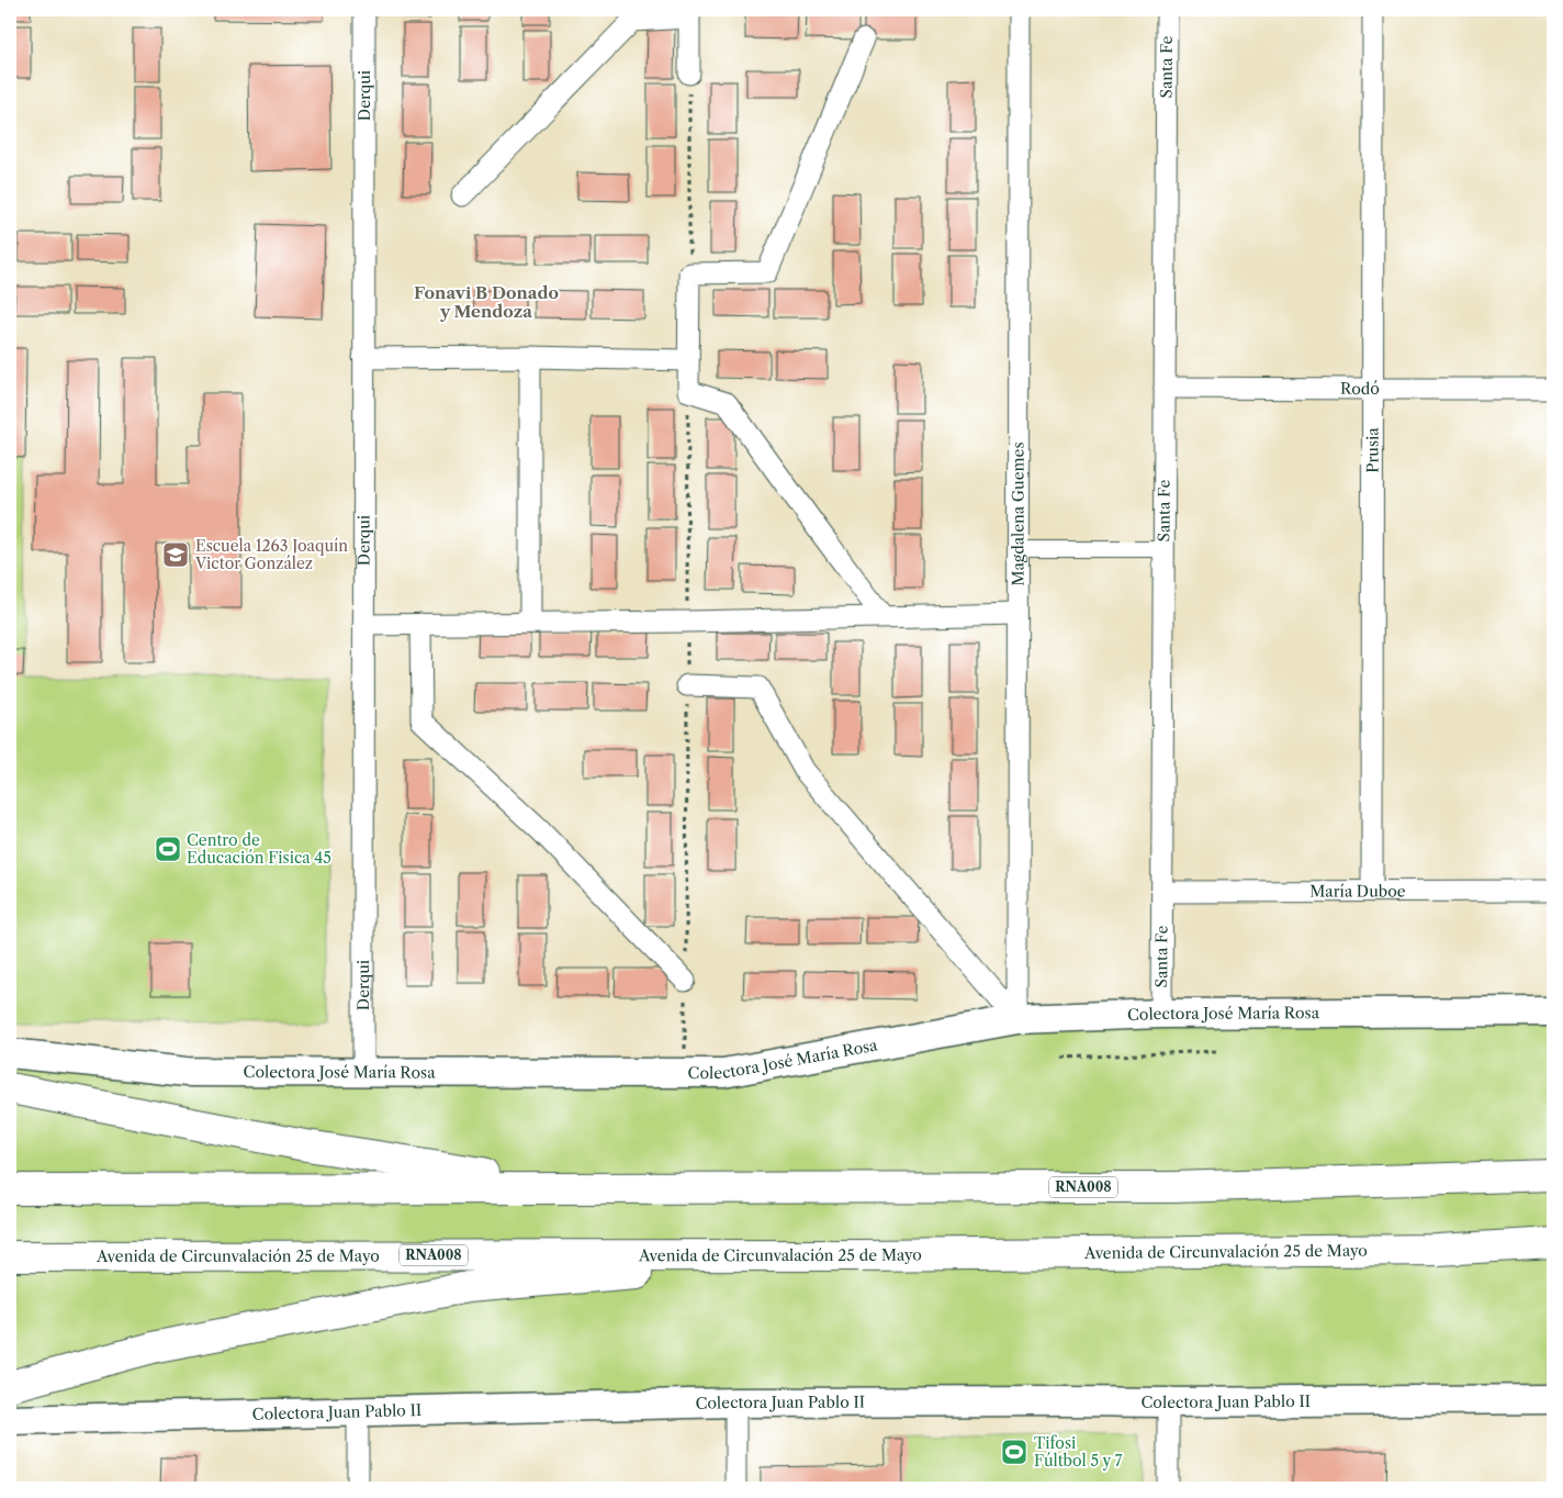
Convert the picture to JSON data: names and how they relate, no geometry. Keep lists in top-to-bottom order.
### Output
{
  "streets": {
    "highway": ["RNA008", "Avenida de Circunvalación 25 de Mayo"],
    "main road": ["Colectora José María Rosa", "Colectora Juan Pablo II"],
    "street": [
      "Santa Fe",
      "Derqui",
      "Rodó",
      "Prusia",
      "Magdalena Guemes",
      "María Duboe"
    ]
  },
  "crossings": [
    ["Santa Fe", "Rodó"],
    ["Santa Fe", "María Duboe"],
    ["Santa Fe", "Colectora José María Rosa"],
    ["Derqui", "Colectora José María Rosa"],
    ["Rodó", "Prusia"],
    ["Prusia", "María Duboe"],
    ["Magdalena Guemes", "Colectora José María Rosa"]
  ],
  "districts": ["Fonavi B Donado y Mendoza"],
  "places": {
    "school or university": ["Escuela 1263 Joaquín Victor González"],
    "sports": ["Centro de Educación Fisica 45", "Tifosi Fúltbol 5 y 7"]
  }
}
